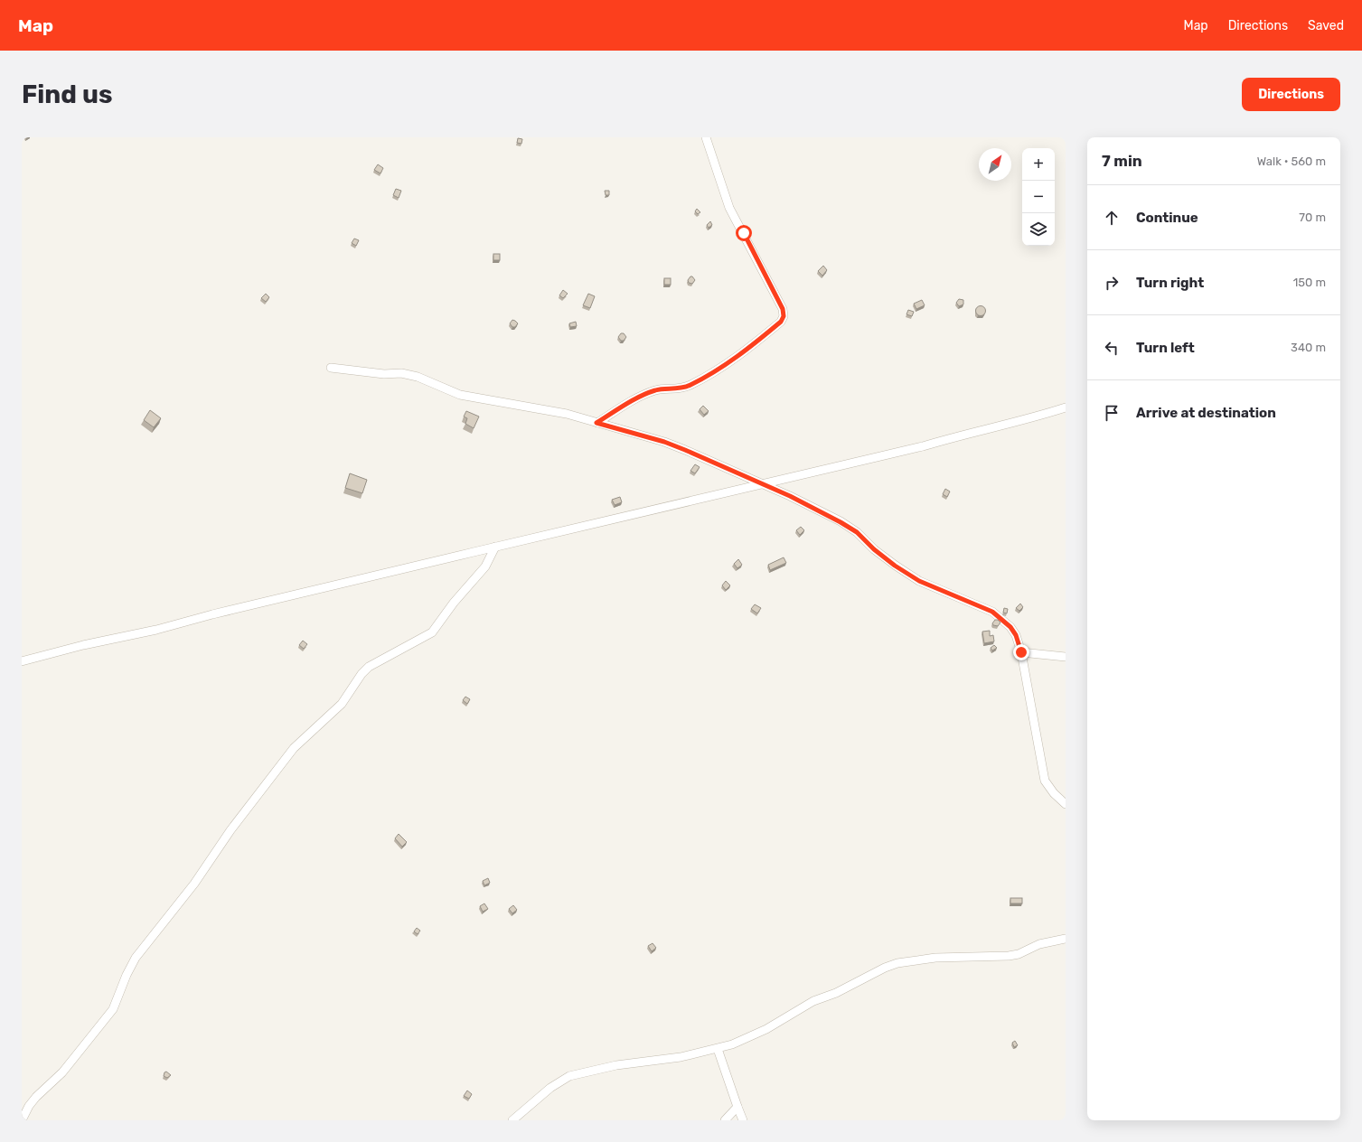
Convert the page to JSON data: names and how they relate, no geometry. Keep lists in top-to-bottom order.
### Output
{
  "north": "top right",
  "page": {
    "header": "Map",
    "nav": ["Map", "Directions", "Saved"],
    "buttons": "Directions",
    "title": "Find us",
    "heading": ["7 min", "Walk · 560 m"],
    "map_buttons": ["+", "−"],
    "list": [
      ["Continue", "70 m"],
      ["Turn right", "150 m"],
      ["Turn left", "340 m"],
      "Arrive at destination"
    ]
  }
}
